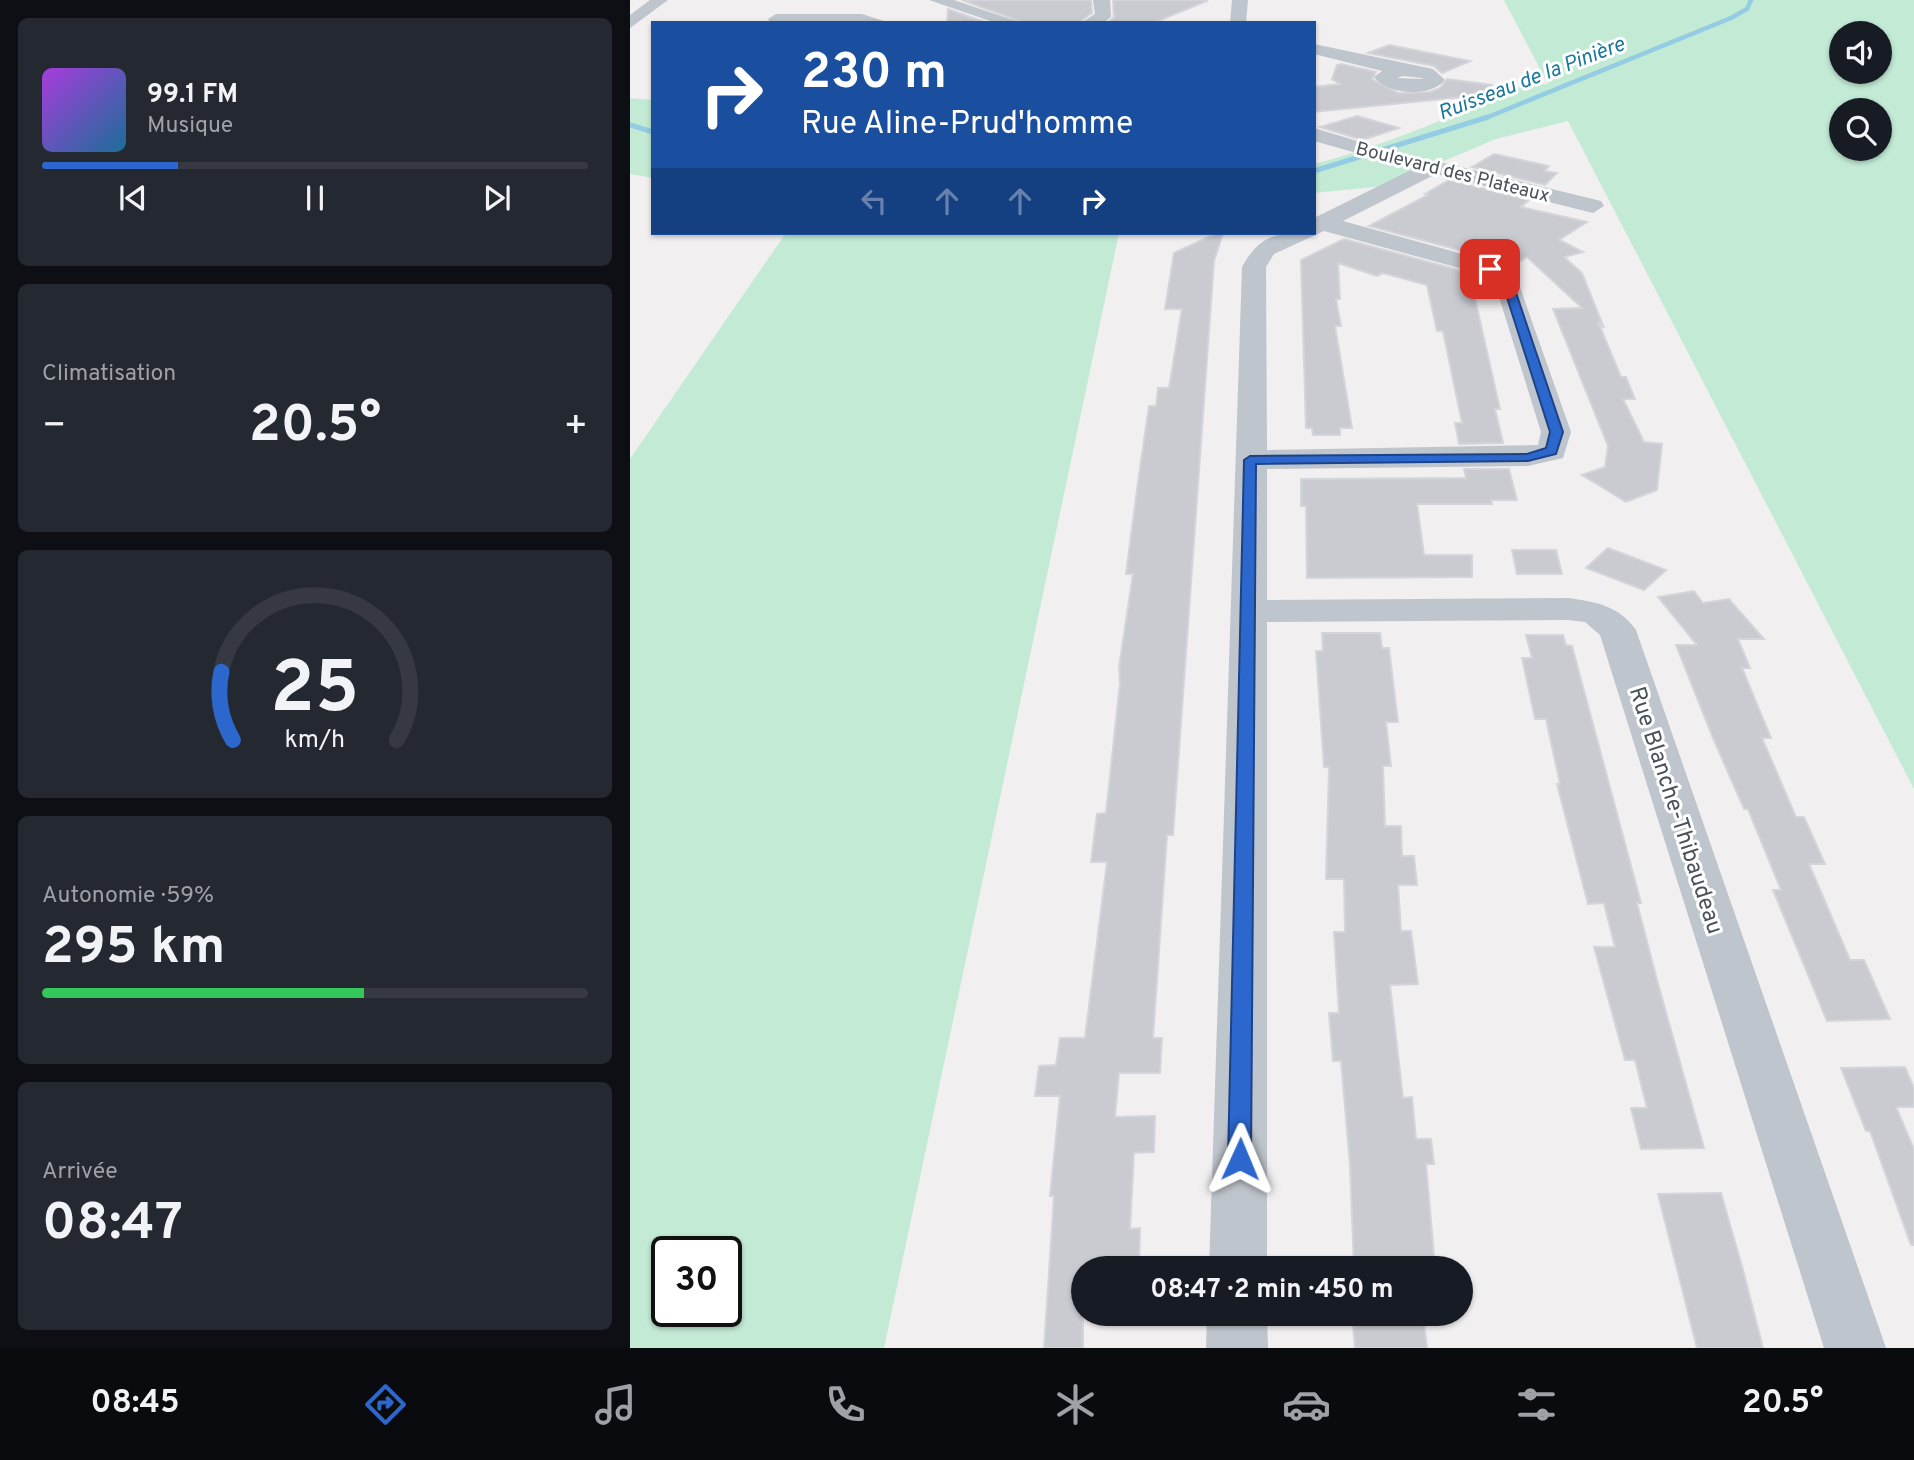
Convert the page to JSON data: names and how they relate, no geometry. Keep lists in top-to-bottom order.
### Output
{
  "streets": {
    "street": ["Boulevard des Plateaux", "Rue Blanche-Thibaudeau"]
  },
  "water": ["Ruisseau de la Pinière"],
  "page": {
    "turn": ["230 m", "Rue Aline-Prud'homme"],
    "song": ["99.1 FM", "Musique"],
    "tile": [
      "Climatisation",
      ["Autonomie · 59%", "295 km"],
      ["Arrivée", "08:47"]
    ],
    "heat": ["−", "20.5°", "+"],
    "limit": "30",
    "trip": "08:47 · 2 min · 450 m",
    "tabs": ["08:45", "20.5°"],
    "gauge": ["25", "km/h"]
  }
}
